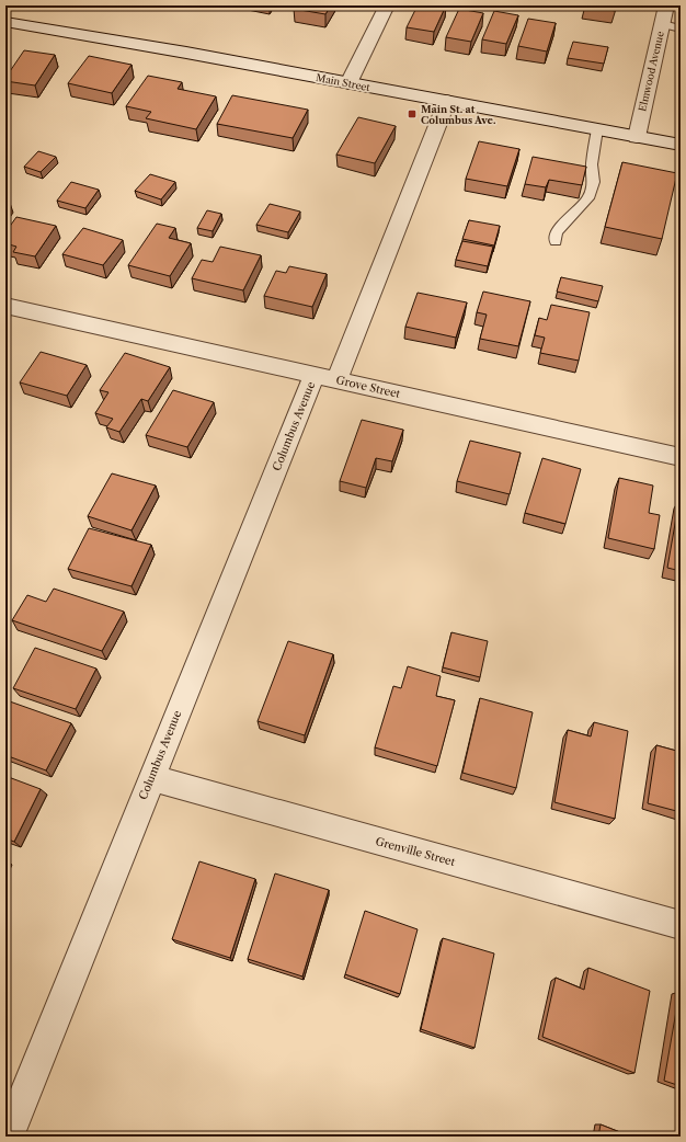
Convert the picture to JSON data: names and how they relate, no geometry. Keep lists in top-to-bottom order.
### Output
{
  "streets": {
    "street": [
      "Elmwood Avenue",
      "Main Street",
      "Grove Street",
      "Columbus Avenue",
      "Grenville Street"
    ]
  },
  "crossings": [
    ["Elmwood Avenue", "Main Street"],
    ["Main Street", "Columbus Avenue"],
    ["Grove Street", "Columbus Avenue"],
    ["Columbus Avenue", "Grenville Street"]
  ],
  "places": {
    "transit": ["Main St. at Columbus Ave."]
  }
}
